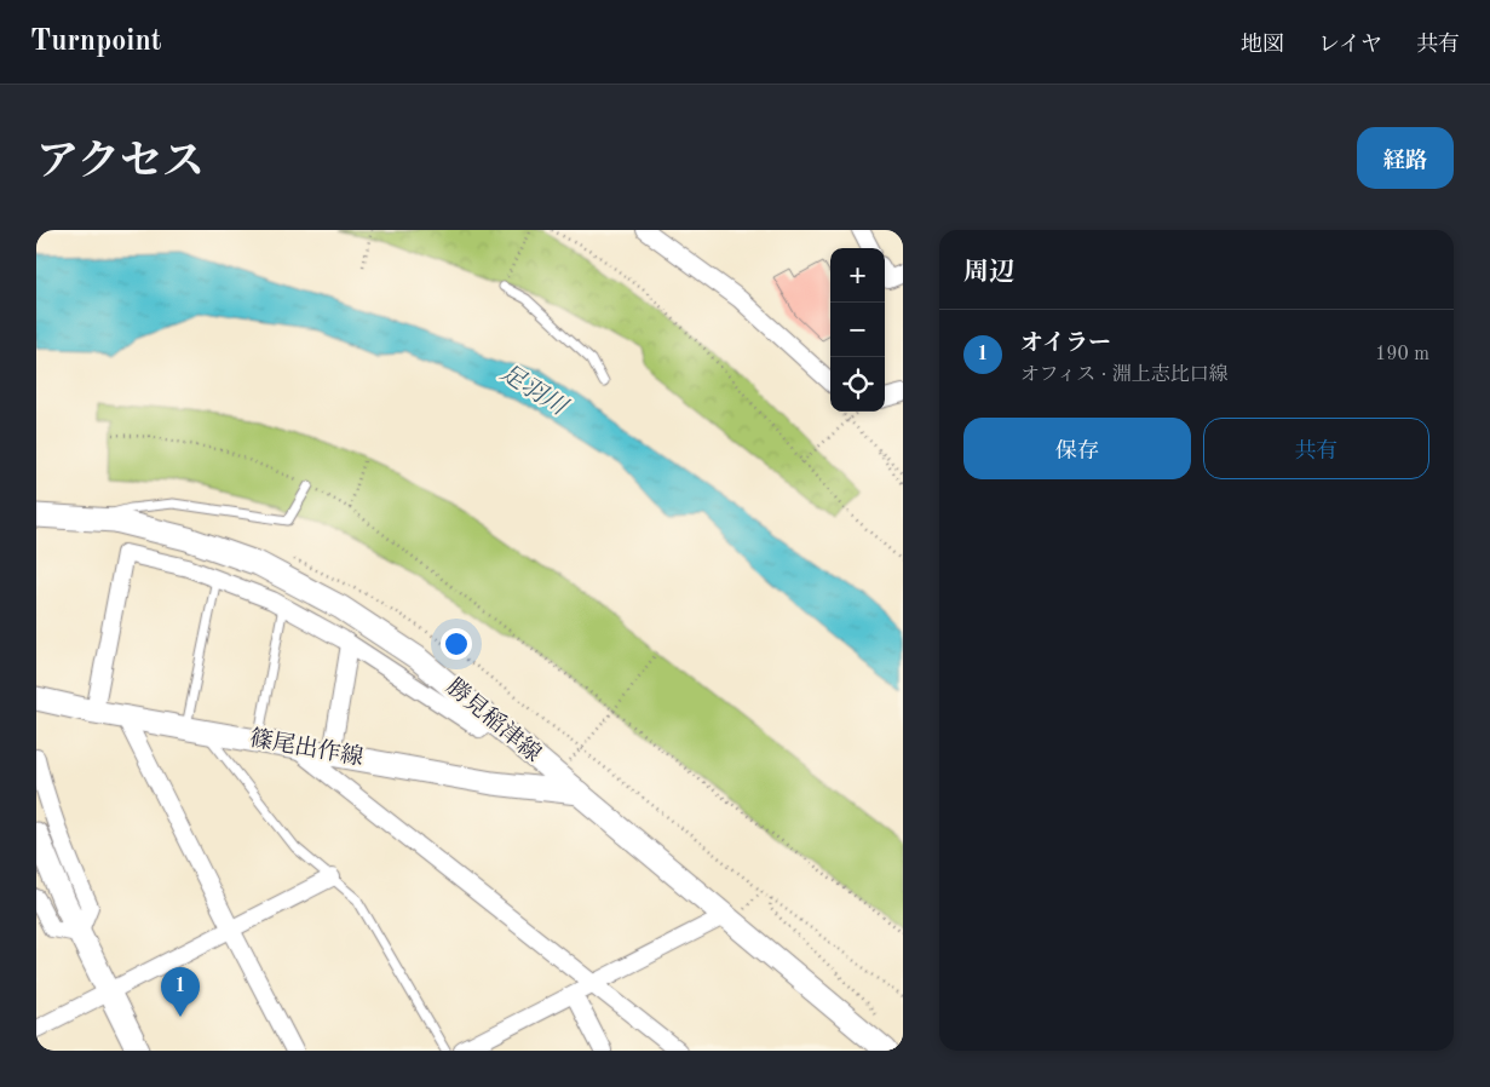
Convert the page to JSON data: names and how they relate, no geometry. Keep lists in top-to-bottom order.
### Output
{
  "streets": {
    "main road": ["勝見稲津線", "篠尾出作線"]
  },
  "crossings": [
    ["勝見稲津線", "篠尾出作線"]
  ],
  "water": ["足羽川"],
  "page": {
    "header": "Turnpoint",
    "nav": ["地図", "レイヤ", "共有"],
    "title": "アクセス",
    "buttons": [
      "経路",
      ["保存", "共有"]
    ],
    "heading": "周辺",
    "map_buttons": ["+", "−"],
    "list": [
      {
        "mark": "1",
        "name": "オイラー",
        "note": "オフィス · 淵上志比口線",
        "value": "190 m"
      }
    ],
    "pins": "1"
  }
}
